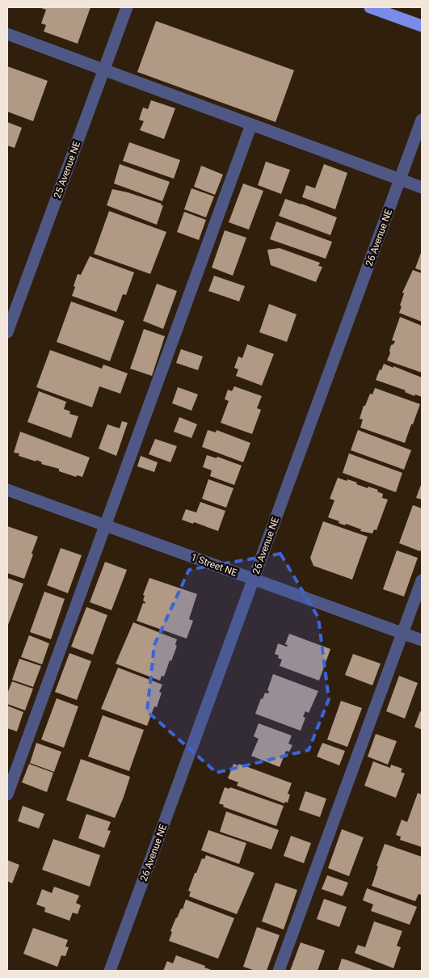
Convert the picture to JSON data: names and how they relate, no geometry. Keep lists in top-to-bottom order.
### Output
{
  "streets": {
    "street": ["25 Avenue NE", "26 Avenue NE", "1 Street NE"]
  },
  "crossings": [
    ["26 Avenue NE", "1 Street NE"]
  ]
}
